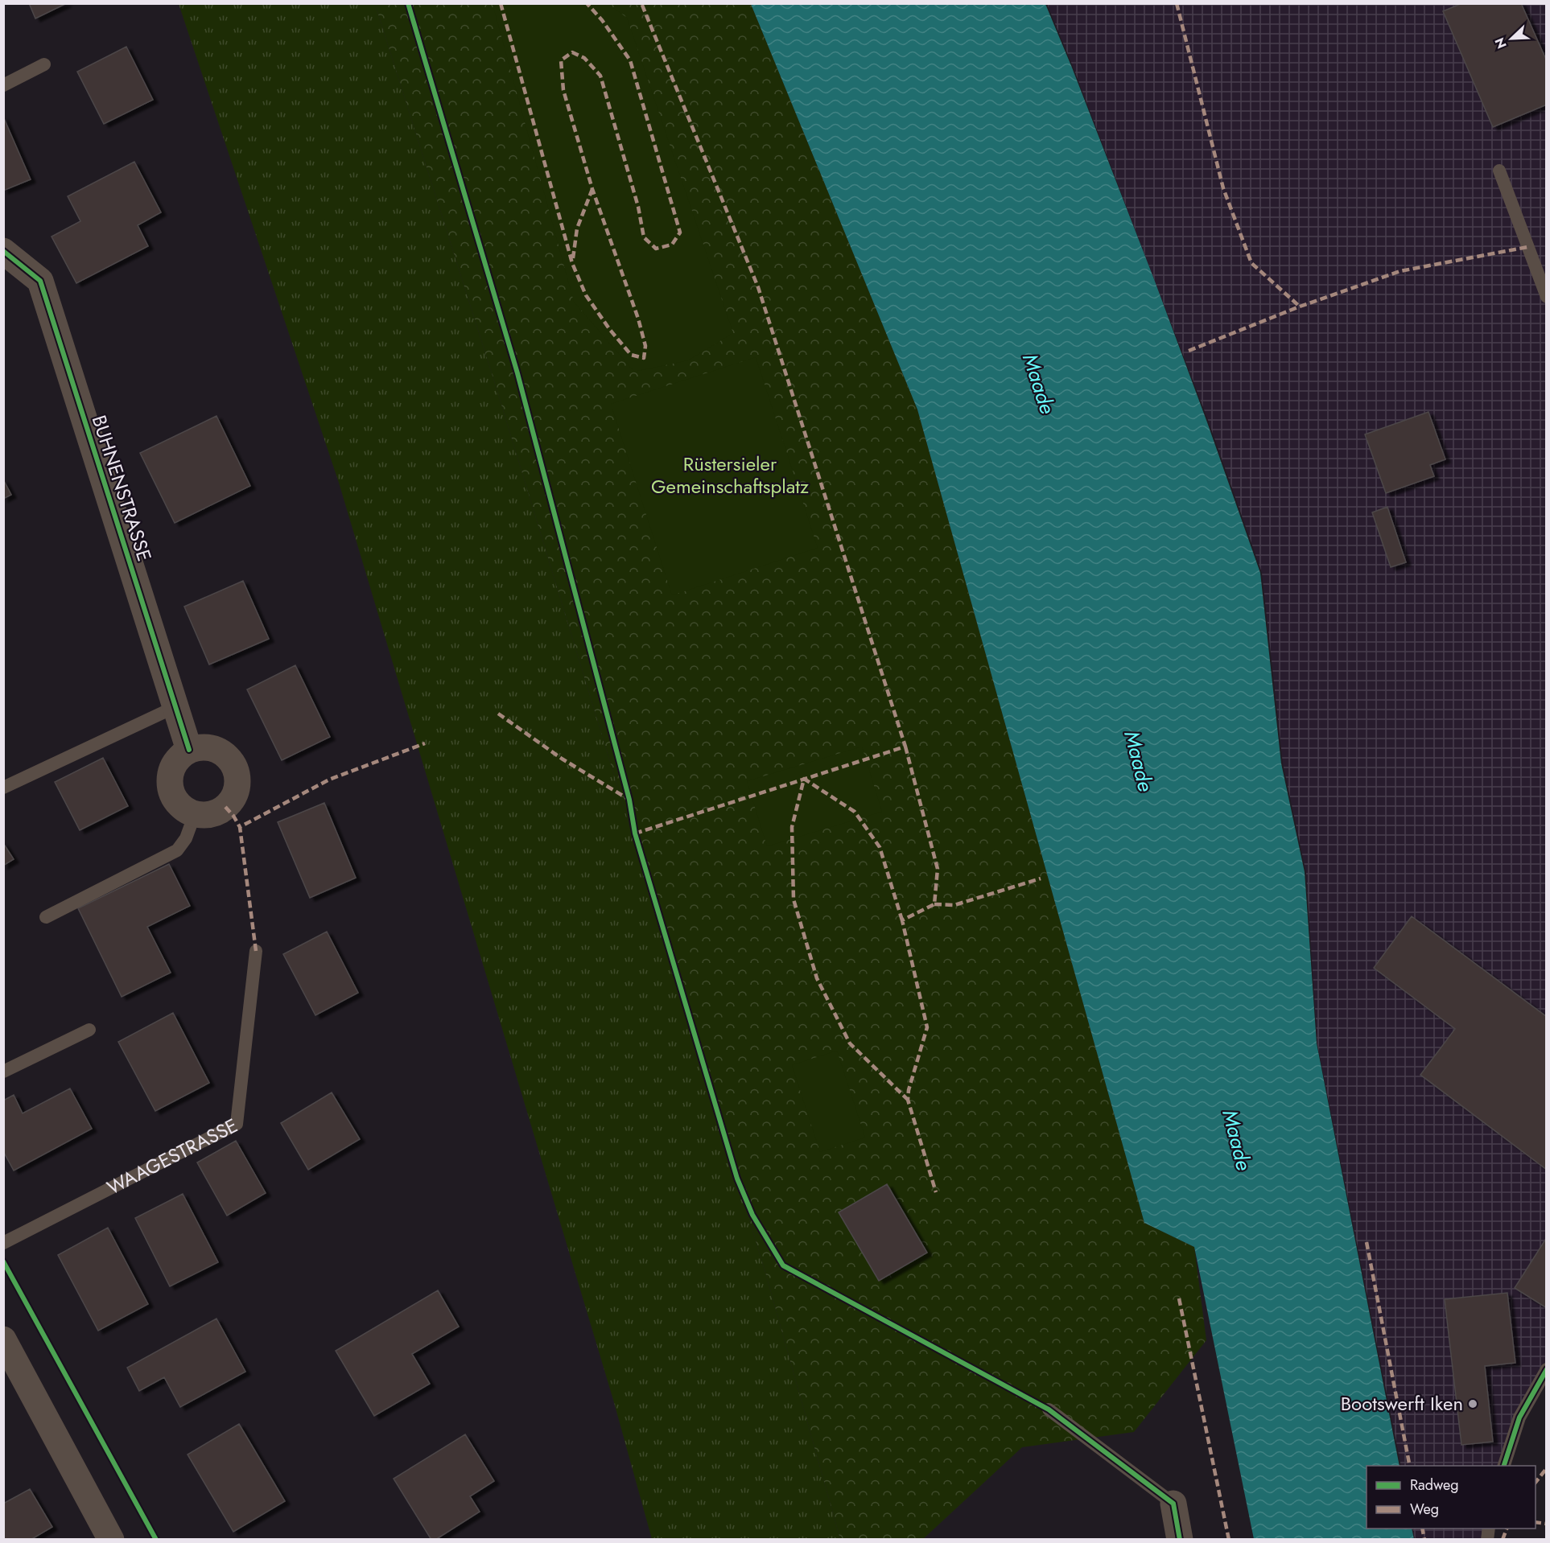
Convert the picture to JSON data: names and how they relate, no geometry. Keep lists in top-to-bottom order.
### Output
{
  "streets": {
    "street": ["BUHNENSTRASSE"],
    "lane": ["WAAGESTRASSE"]
  },
  "water": ["Maade"],
  "parks": ["Rüstersieler Gemeinschaftsplatz"],
  "places": ["Bootswerft Iken"],
  "legend": ["Radweg", "Weg"],
  "north": "bottom left"
}
